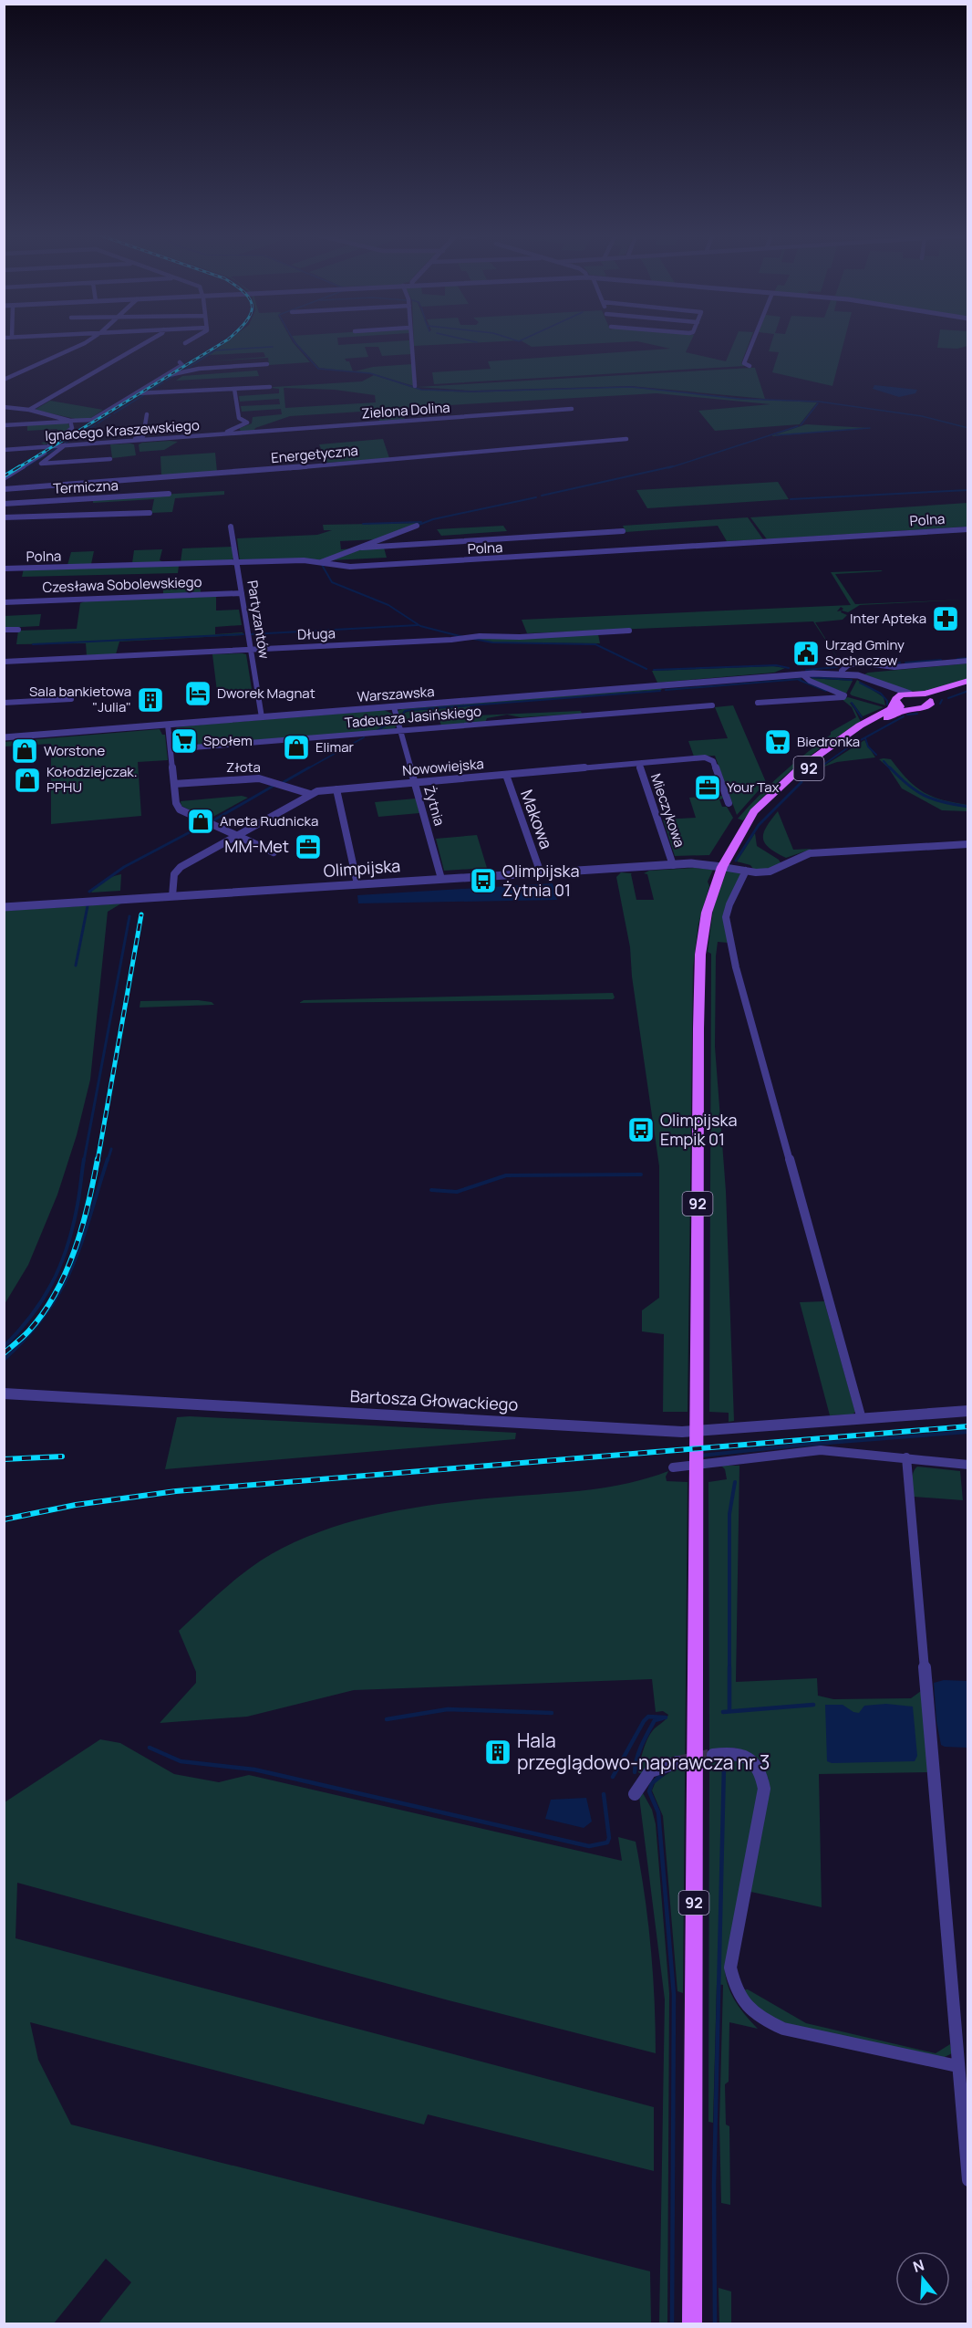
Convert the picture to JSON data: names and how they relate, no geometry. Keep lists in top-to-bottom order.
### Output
{
  "streets": {
    "main road": ["92"],
    "street": [
      "Zielona Dolina",
      "Ignacego Kraszewskiego",
      "Energetyczna",
      "Termiczna",
      "Polna",
      "Czesława Sobolewskiego",
      "Partyzantów",
      "Długa",
      "Warszawska",
      "Tadeusza Jasińskiego",
      "Złota",
      "Nowowiejska",
      "Żytnia",
      "Mieczykowa",
      "Makowa",
      "Olimpijska",
      "Bartosza Głowackiego"
    ]
  },
  "crossings": [
    ["Zielona Dolina", "Ignacego Kraszewskiego"],
    ["Polna", "Partyzantów"],
    ["Czesława Sobolewskiego", "Partyzantów"],
    ["Partyzantów", "Długa"],
    ["Partyzantów", "Warszawska"],
    ["Warszawska", "92"],
    ["Warszawska", "Żytnia"],
    ["Tadeusza Jasińskiego", "Żytnia"],
    ["Złota", "Nowowiejska"],
    ["Nowowiejska", "Żytnia"],
    ["Nowowiejska", "Mieczykowa"],
    ["Nowowiejska", "Makowa"],
    ["Nowowiejska", "Olimpijska"],
    ["92", "Olimpijska"],
    ["Żytnia", "Olimpijska"],
    ["Mieczykowa", "Olimpijska"],
    ["Makowa", "Olimpijska"]
  ],
  "places": {
    "pharmacy": ["Inter Apteka"],
    "public building": ["Urząd Gminy Sochaczew"],
    "hotel": ["Dworek Magnat"],
    "building": ["Sala bankietowa \"Julia\"", "Hala przeglądowo-naprawcza nr 3"],
    "supermarket": ["Społem", "Biedronka"],
    "shop": [
      "Elimar",
      "Worstone",
      "Kołodziejczak. PPHU",
      "Aneta Rudnicka"
    ],
    "office": ["Your Tax", "MM-Met"],
    "bus stop": ["Olimpijska Żytnia 01", "Olimpijska Empik 01"]
  },
  "north": "top"
}
